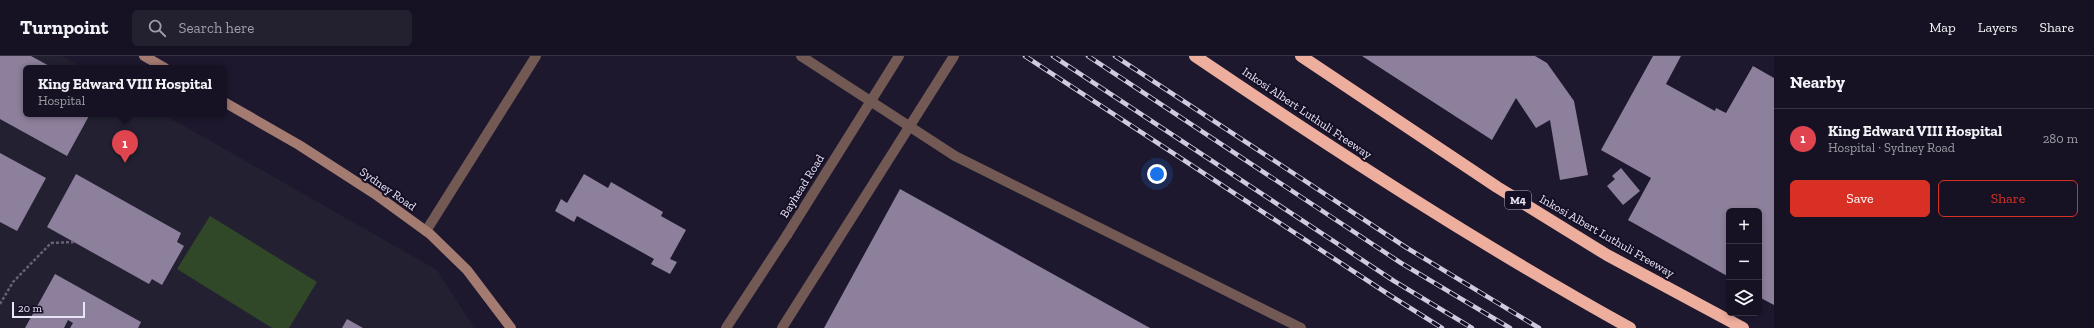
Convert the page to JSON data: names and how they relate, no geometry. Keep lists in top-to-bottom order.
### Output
{
  "streets": {
    "highway": ["Inkosi Albert Luthuli Freeway", "M4"],
    "main road": ["Sydney Road"],
    "street": ["Bayhead Road"]
  },
  "scale_bar": "20 m",
  "page": {
    "header": "Turnpoint",
    "search": "Search here",
    "nav": ["Map", "Layers", "Share"],
    "heading": "Nearby",
    "popup": ["King Edward VIII Hospital", "Hospital"],
    "list": [
      {
        "mark": "1",
        "name": "King Edward VIII Hospital",
        "note": "Hospital · Sydney Road",
        "value": "280 m"
      }
    ],
    "pins": "1",
    "buttons": ["Save", "Share"],
    "map_buttons": ["+", "−"],
    "scale": "20 m"
  }
}
